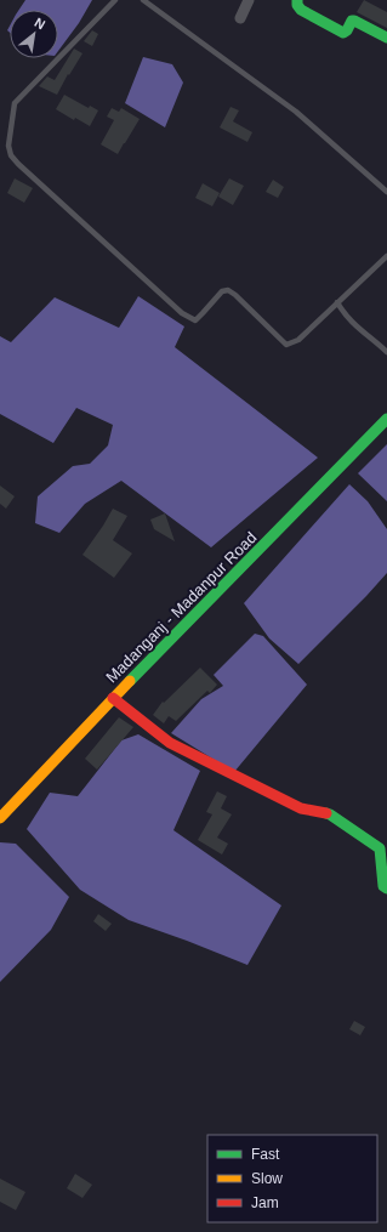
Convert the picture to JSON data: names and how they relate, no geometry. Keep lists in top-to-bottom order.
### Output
{
  "streets": {
    "main road": ["Madanganj - Madanpur Road"]
  },
  "legend": ["Fast", "Slow", "Jam"],
  "north": "top right"
}
